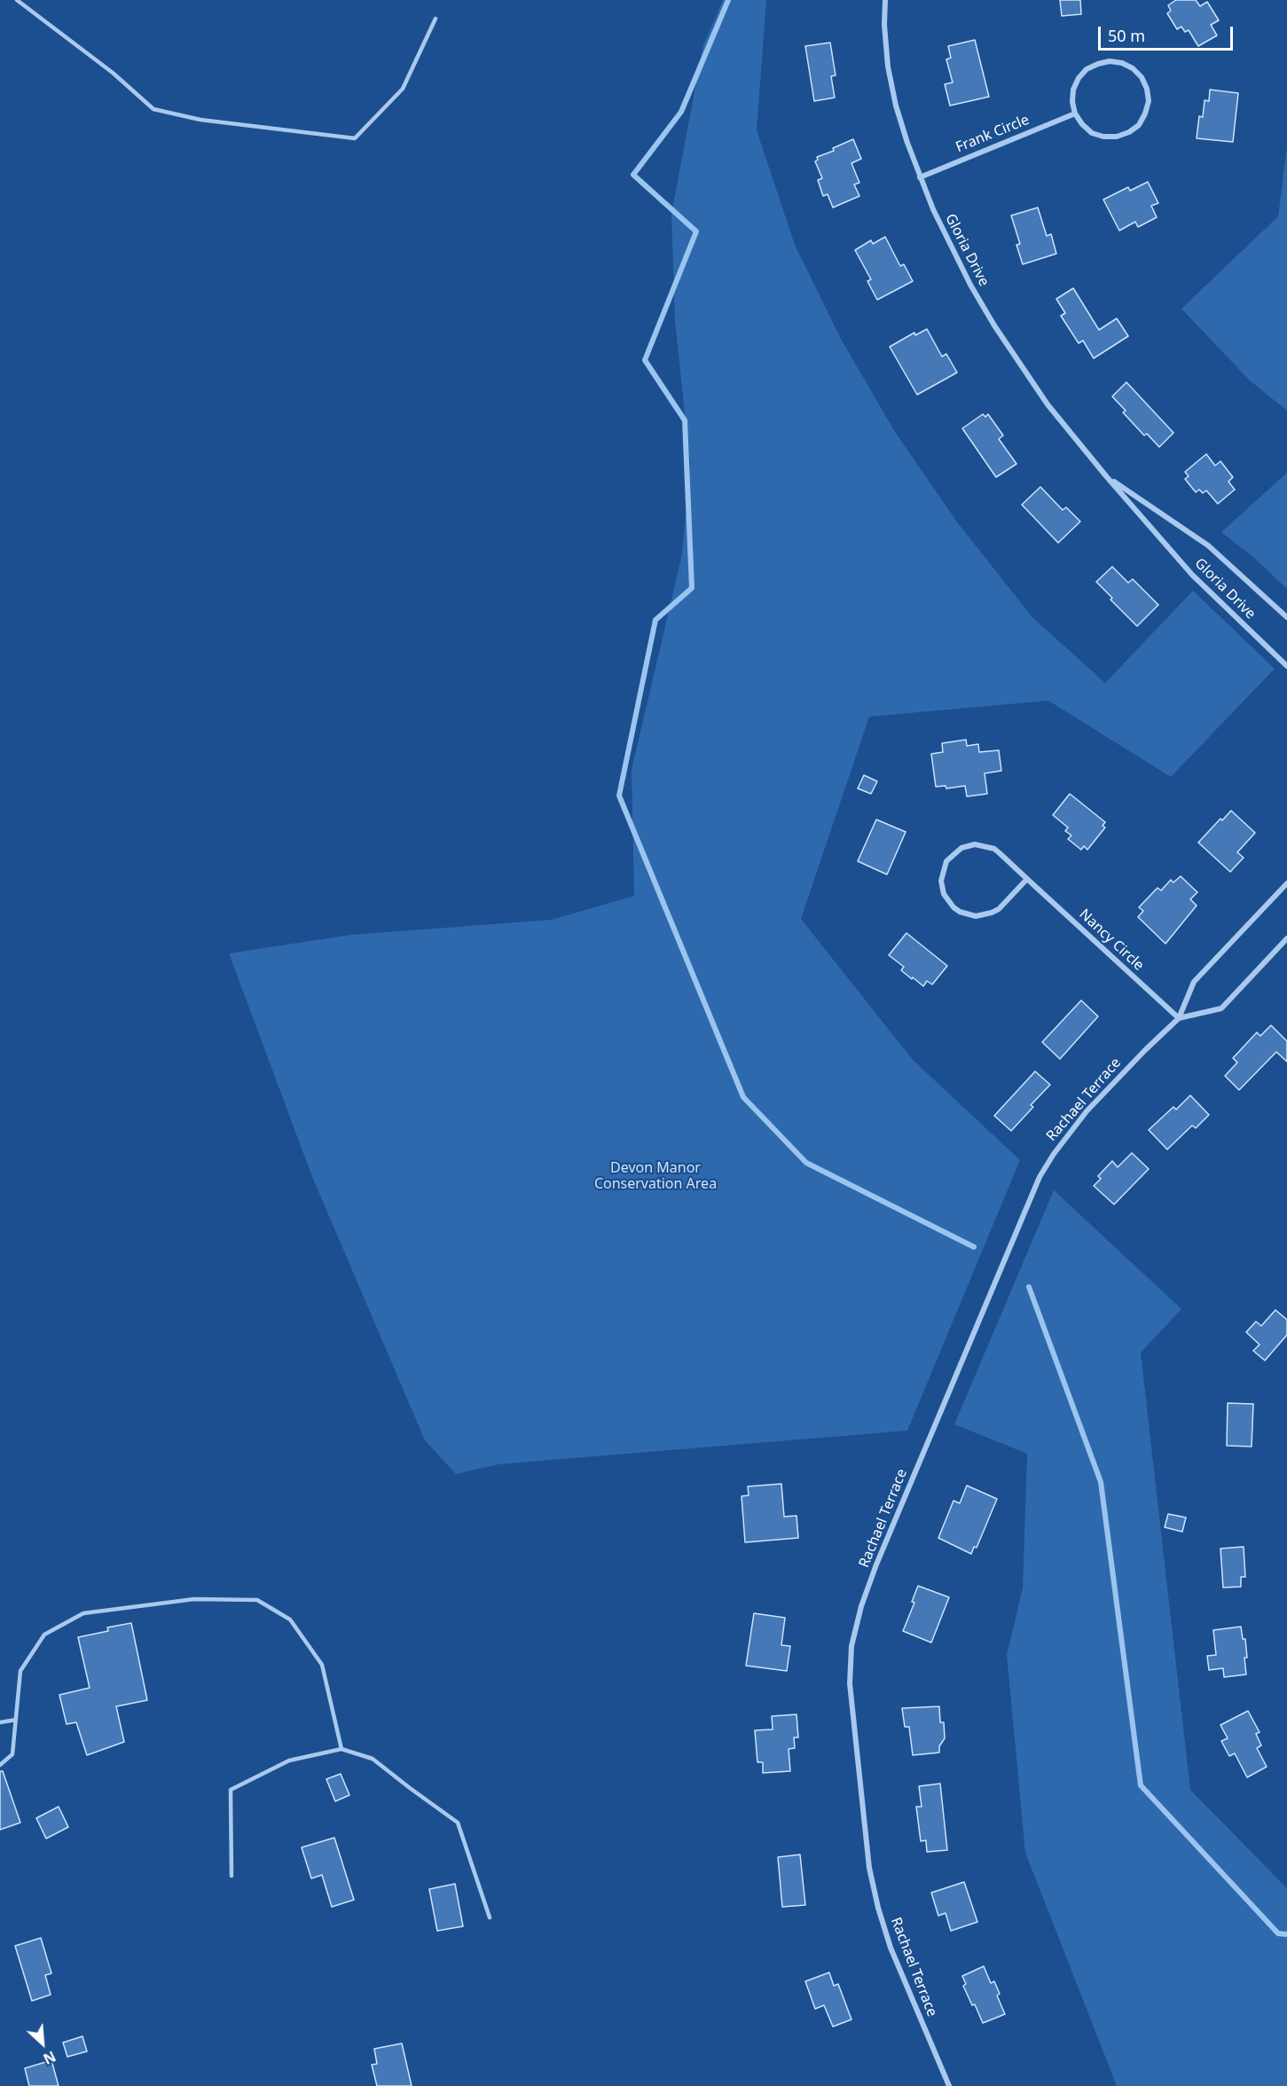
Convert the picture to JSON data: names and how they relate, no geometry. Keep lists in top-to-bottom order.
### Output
{
  "streets": {
    "street": [
      "Frank Circle",
      "Gloria Drive",
      "Nancy Circle",
      "Rachael Terrace"
    ]
  },
  "crossings": [
    ["Frank Circle", "Gloria Drive"],
    ["Nancy Circle", "Rachael Terrace"]
  ],
  "parks": ["Devon Manor Conservation Area"],
  "scale_bar": "50 m",
  "north": "bottom right"
}
